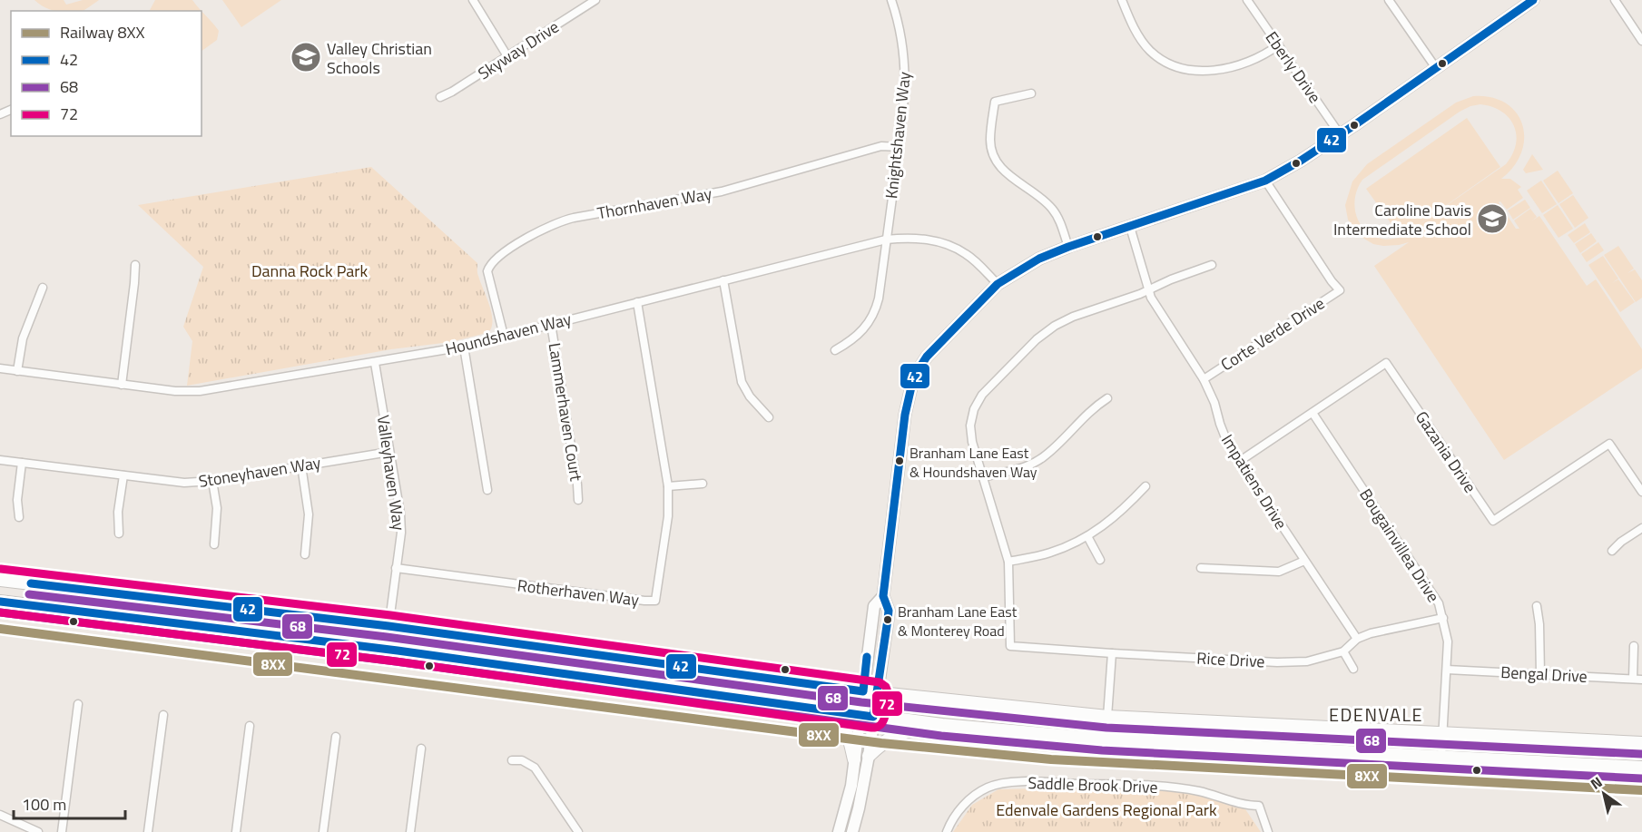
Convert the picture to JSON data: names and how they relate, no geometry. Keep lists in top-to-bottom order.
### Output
{
  "streets": {
    "street": [
      "Skyway Drive",
      "Eberly Drive",
      "Knightshaven Way",
      "Thornhaven Way",
      "Houndshaven Way",
      "Corte Verde Drive",
      "Lammerhaven Court",
      "Gazania Drive",
      "Stoneyhaven Way",
      "Valleyhaven Way",
      "Impatiens Drive",
      "Bougainvillea Drive",
      "Rotherhaven Way",
      "Rice Drive",
      "Bengal Drive",
      "Saddle Brook Drive"
    ]
  },
  "crossings": [
    ["Knightshaven Way", "Thornhaven Way"],
    ["Knightshaven Way", "Houndshaven Way"],
    ["Thornhaven Way", "Houndshaven Way"],
    ["Houndshaven Way", "Lammerhaven Court"],
    ["Houndshaven Way", "Valleyhaven Way"],
    ["Houndshaven Way", "Rotherhaven Way"],
    ["Corte Verde Drive", "Impatiens Drive"],
    ["Gazania Drive", "Impatiens Drive"],
    ["Gazania Drive", "Bougainvillea Drive"],
    ["Stoneyhaven Way", "Valleyhaven Way"],
    ["Valleyhaven Way", "Rotherhaven Way"],
    ["Impatiens Drive", "Rice Drive"],
    ["Bougainvillea Drive", "Rice Drive"],
    ["Bougainvillea Drive", "Bengal Drive"]
  ],
  "districts": ["EDENVALE"],
  "parks": ["Danna Rock Park", "Edenvale Gardens Regional Park"],
  "places": {
    "school or university": ["Valley Christian Schools", "Caroline Davis Intermediate School"],
    "other": ["Branham Lane East & Houndshaven Way", "Branham Lane East & Monterey Road"]
  },
  "lines": [
    "transit line 42",
    "transit line 72",
    "transit line 68",
    "rail line 8XX"
  ],
  "legend": [
    "Railway 8XX",
    "42",
    "68",
    "72"
  ],
  "scale_bar": "100 m",
  "north": "top left"
}
